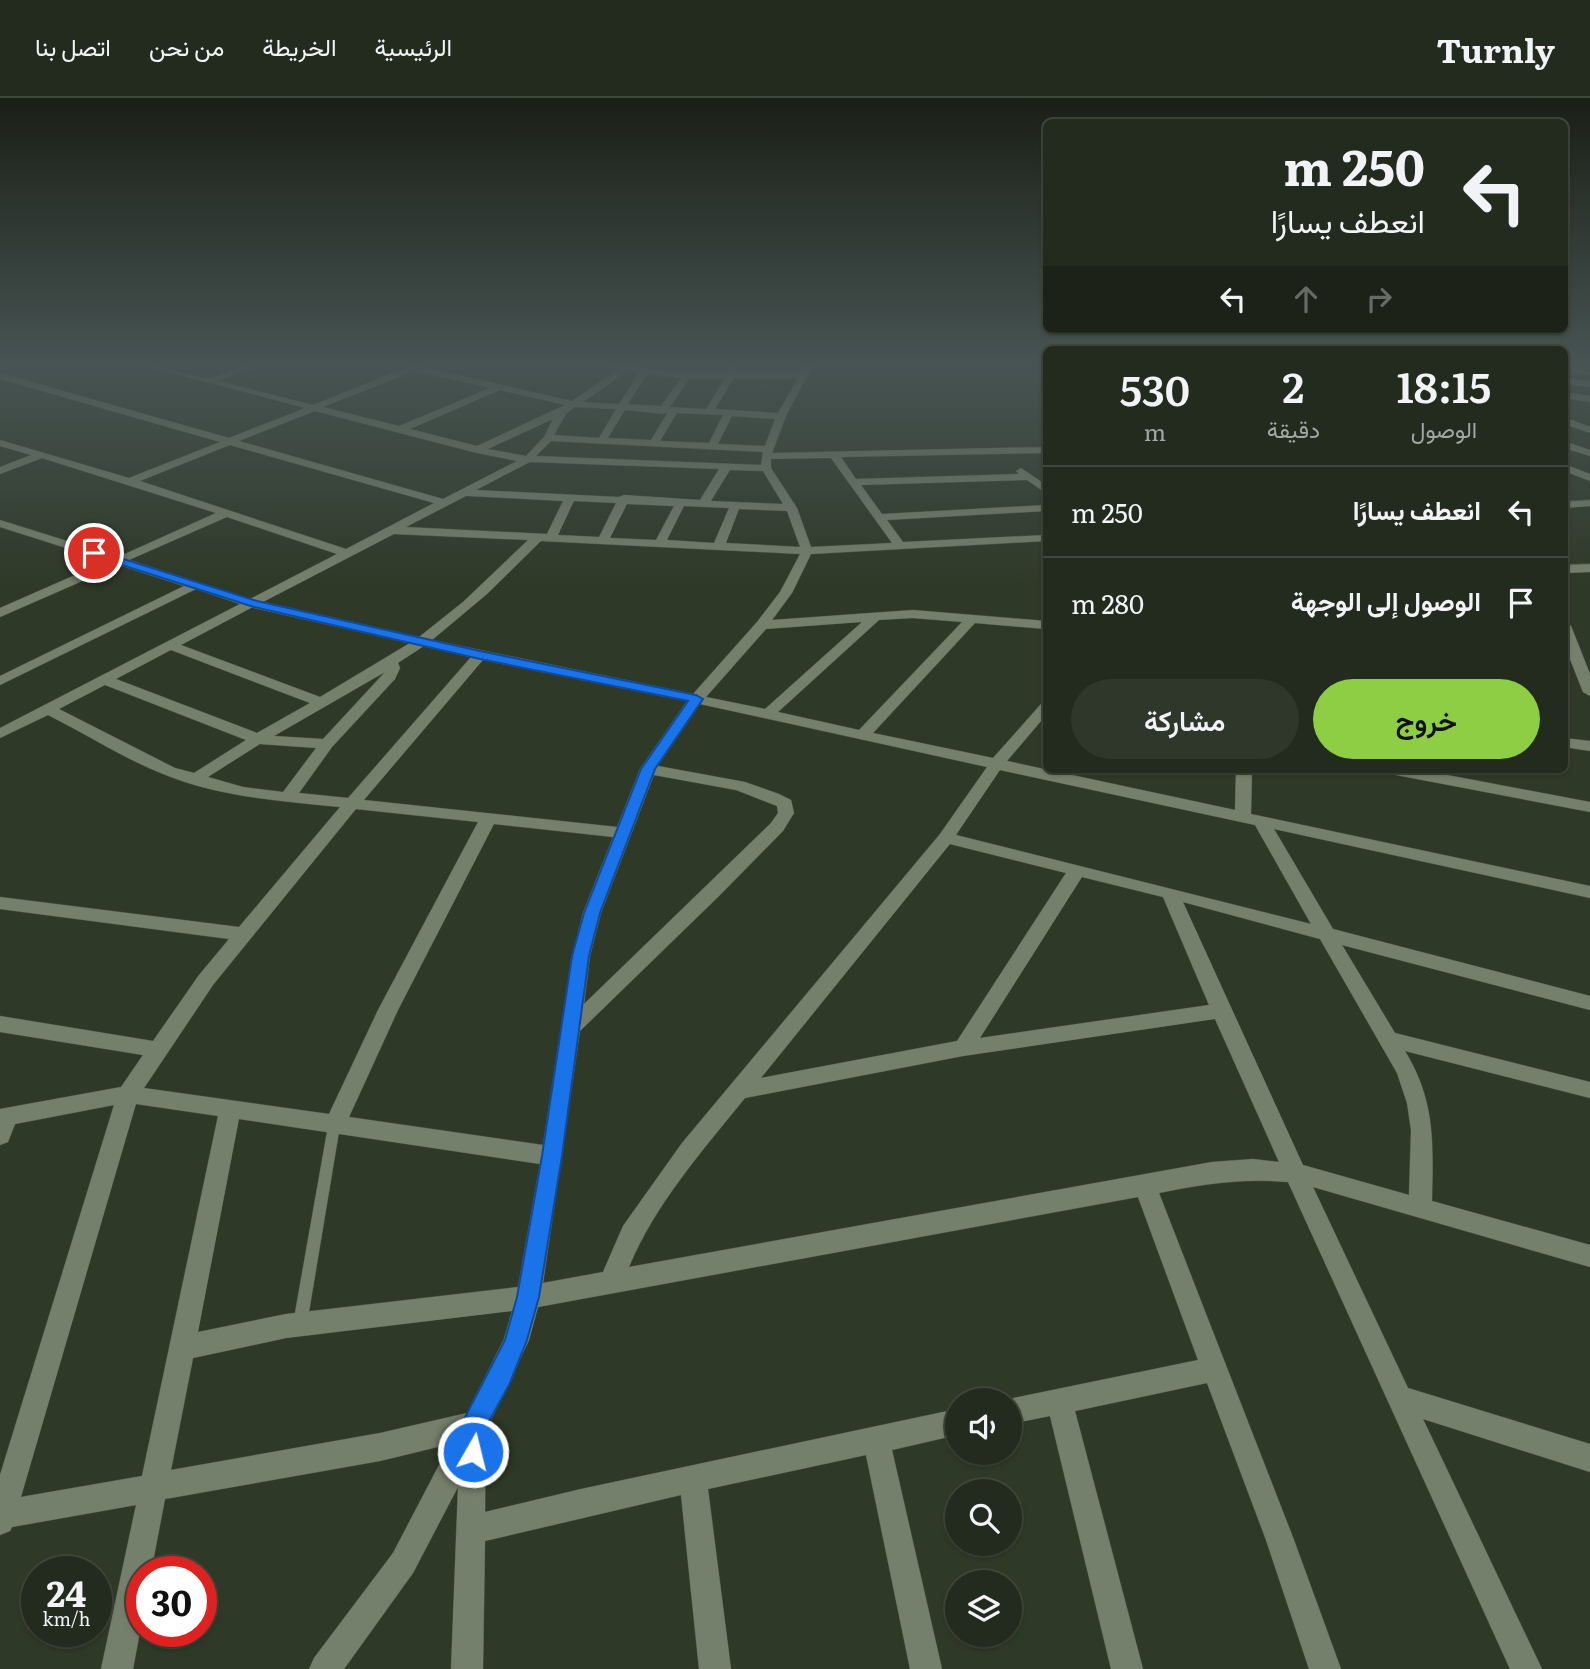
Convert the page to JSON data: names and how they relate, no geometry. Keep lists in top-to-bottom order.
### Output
{
  "page": {
    "header": "Turnly",
    "nav": [
      "الرئيسية",
      "الخريطة",
      "من نحن",
      "اتصل بنا"
    ],
    "turn": ["250 m", "انعطف يسارًا"],
    "eta": [
      "18:15",
      "الوصول",
      "2",
      "دقيقة",
      "530",
      "m"
    ],
    "list": [
      {
        "name": "انعطف يسارًا",
        "value": "250 m"
      },
      {
        "name": "الوصول إلى الوجهة",
        "value": "280 m"
      }
    ],
    "buttons": ["خروج", "مشاركة"],
    "speed": "24 km/h",
    "limit": "30"
  }
}
